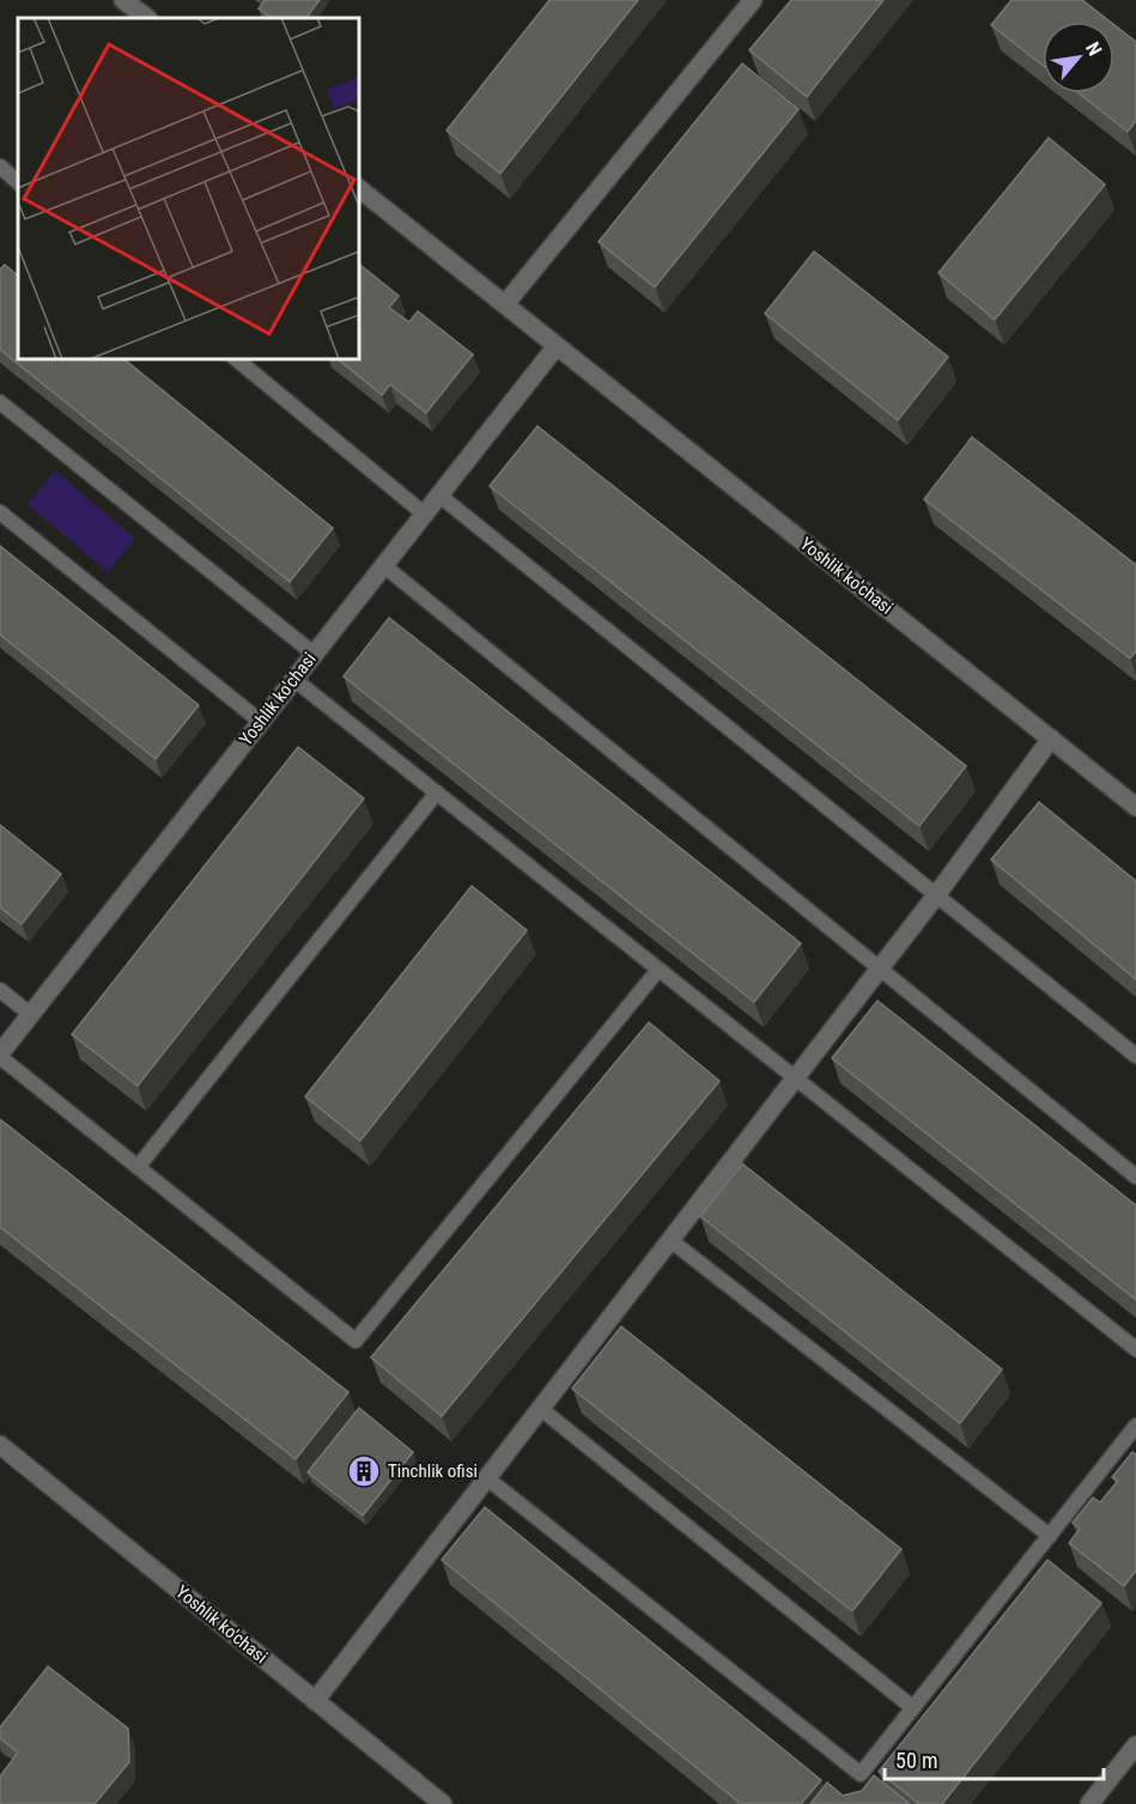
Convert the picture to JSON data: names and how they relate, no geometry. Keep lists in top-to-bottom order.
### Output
{
  "streets": {
    "street": ["Yoshlik ko'chasi"]
  },
  "places": {
    "building": ["Tinchlik ofisi"]
  },
  "scale_bar": "50 m",
  "north": "top right"
}
